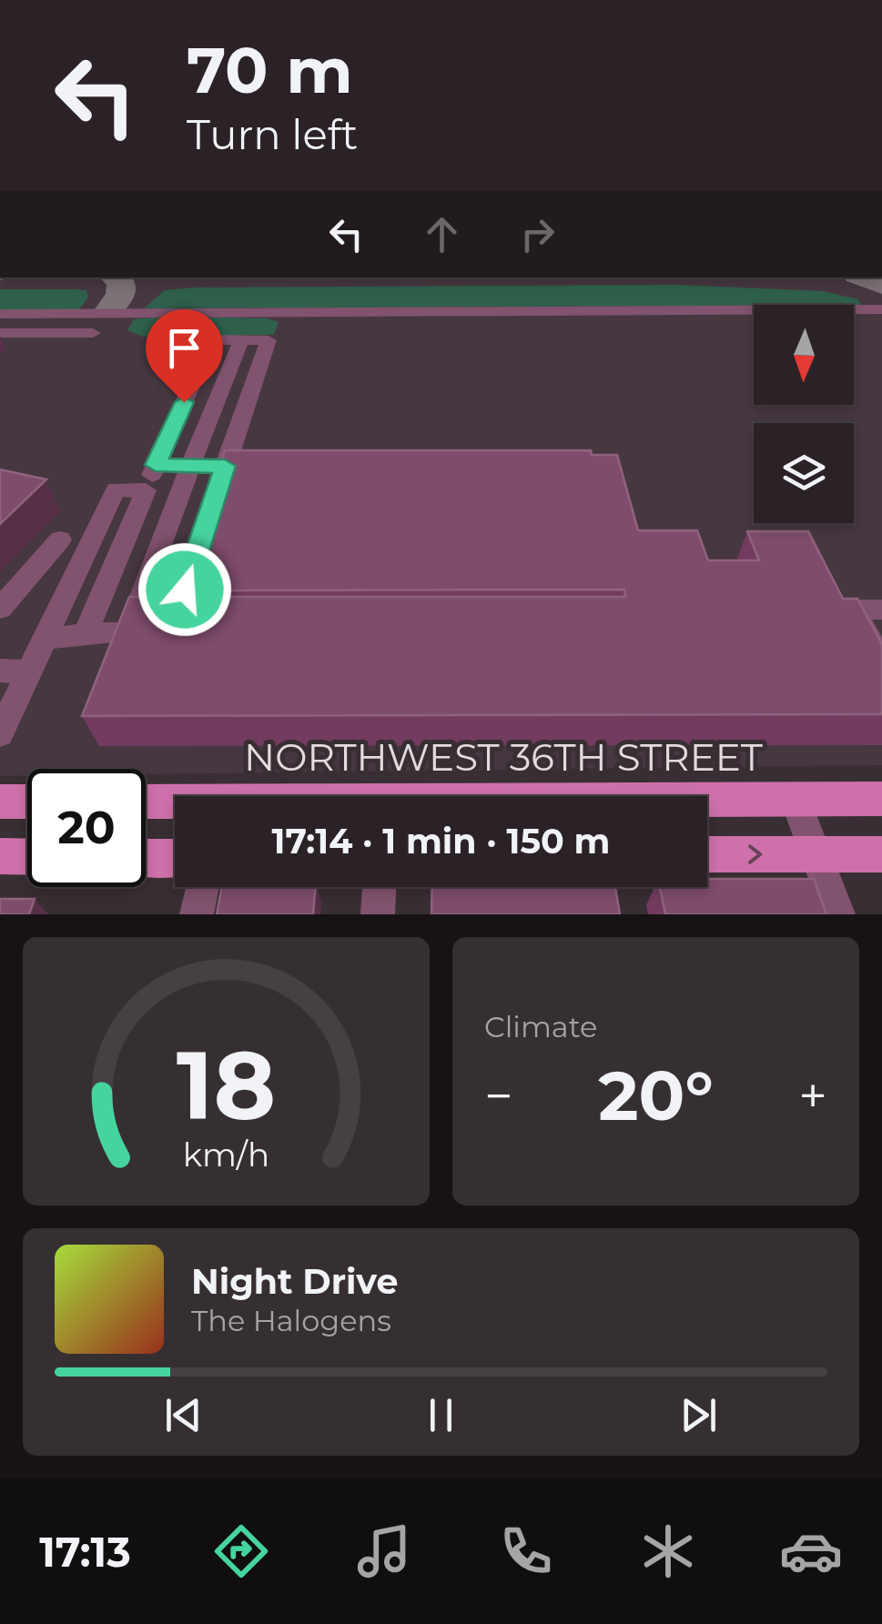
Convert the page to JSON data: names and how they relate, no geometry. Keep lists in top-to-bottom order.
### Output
{
  "streets": {
    "main road": ["NORTHWEST 36TH STREET"]
  },
  "north": "bottom",
  "page": {
    "turn": ["70 m", "Turn left"],
    "limit": "20",
    "trip": "17:14 · 1 min · 150 m",
    "tile": "Climate",
    "heat": ["−", "20°", "+"],
    "song": ["Night Drive", "The Halogens"],
    "tabs": "17:13",
    "gauge": ["18", "km/h"]
  }
}
